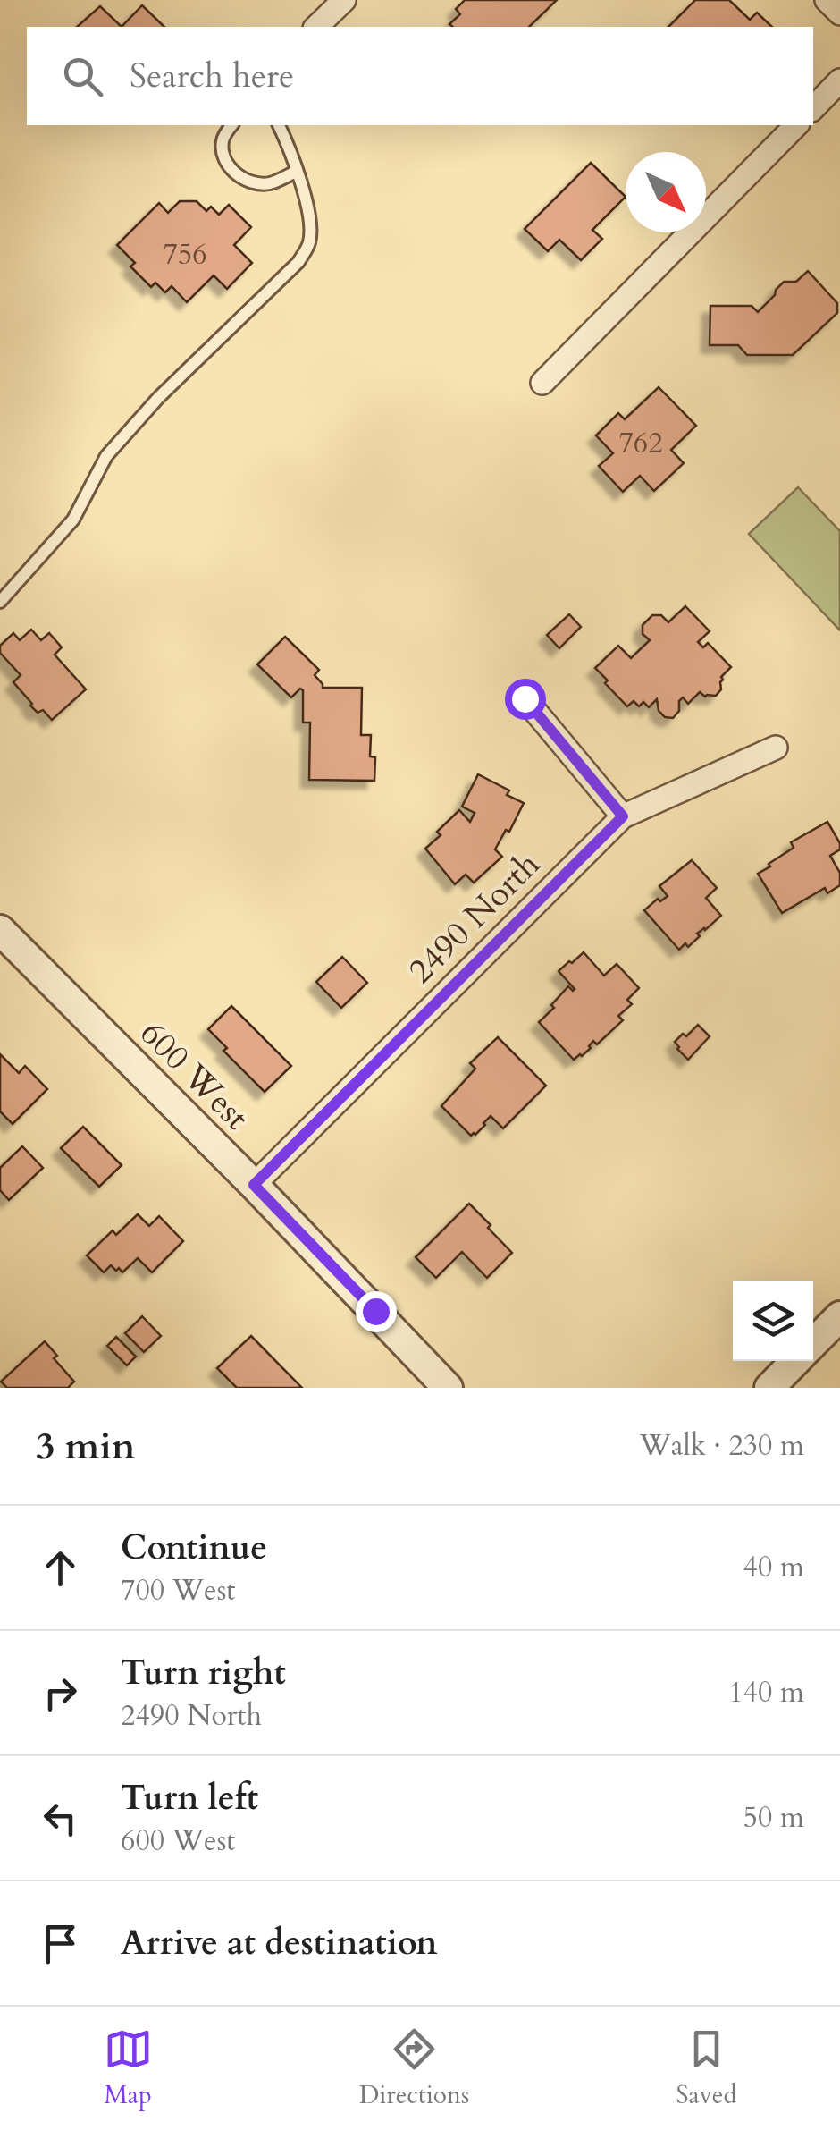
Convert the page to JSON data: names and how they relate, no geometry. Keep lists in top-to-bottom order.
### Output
{
  "streets": {
    "street": ["2490 North", "600 West"]
  },
  "crossings": [
    ["2490 North", "600 West"]
  ],
  "house_numbers": ["756", "762"],
  "north": "bottom right",
  "page": {
    "search": "Search here",
    "heading": ["3 min", "Walk · 230 m"],
    "list": [
      ["Continue", "700 West", "40 m"],
      ["Turn right", "2490 North", "140 m"],
      ["Turn left", "600 West", "50 m"],
      "Arrive at destination"
    ],
    "nav": ["Map", "Directions", "Saved"]
  }
}
